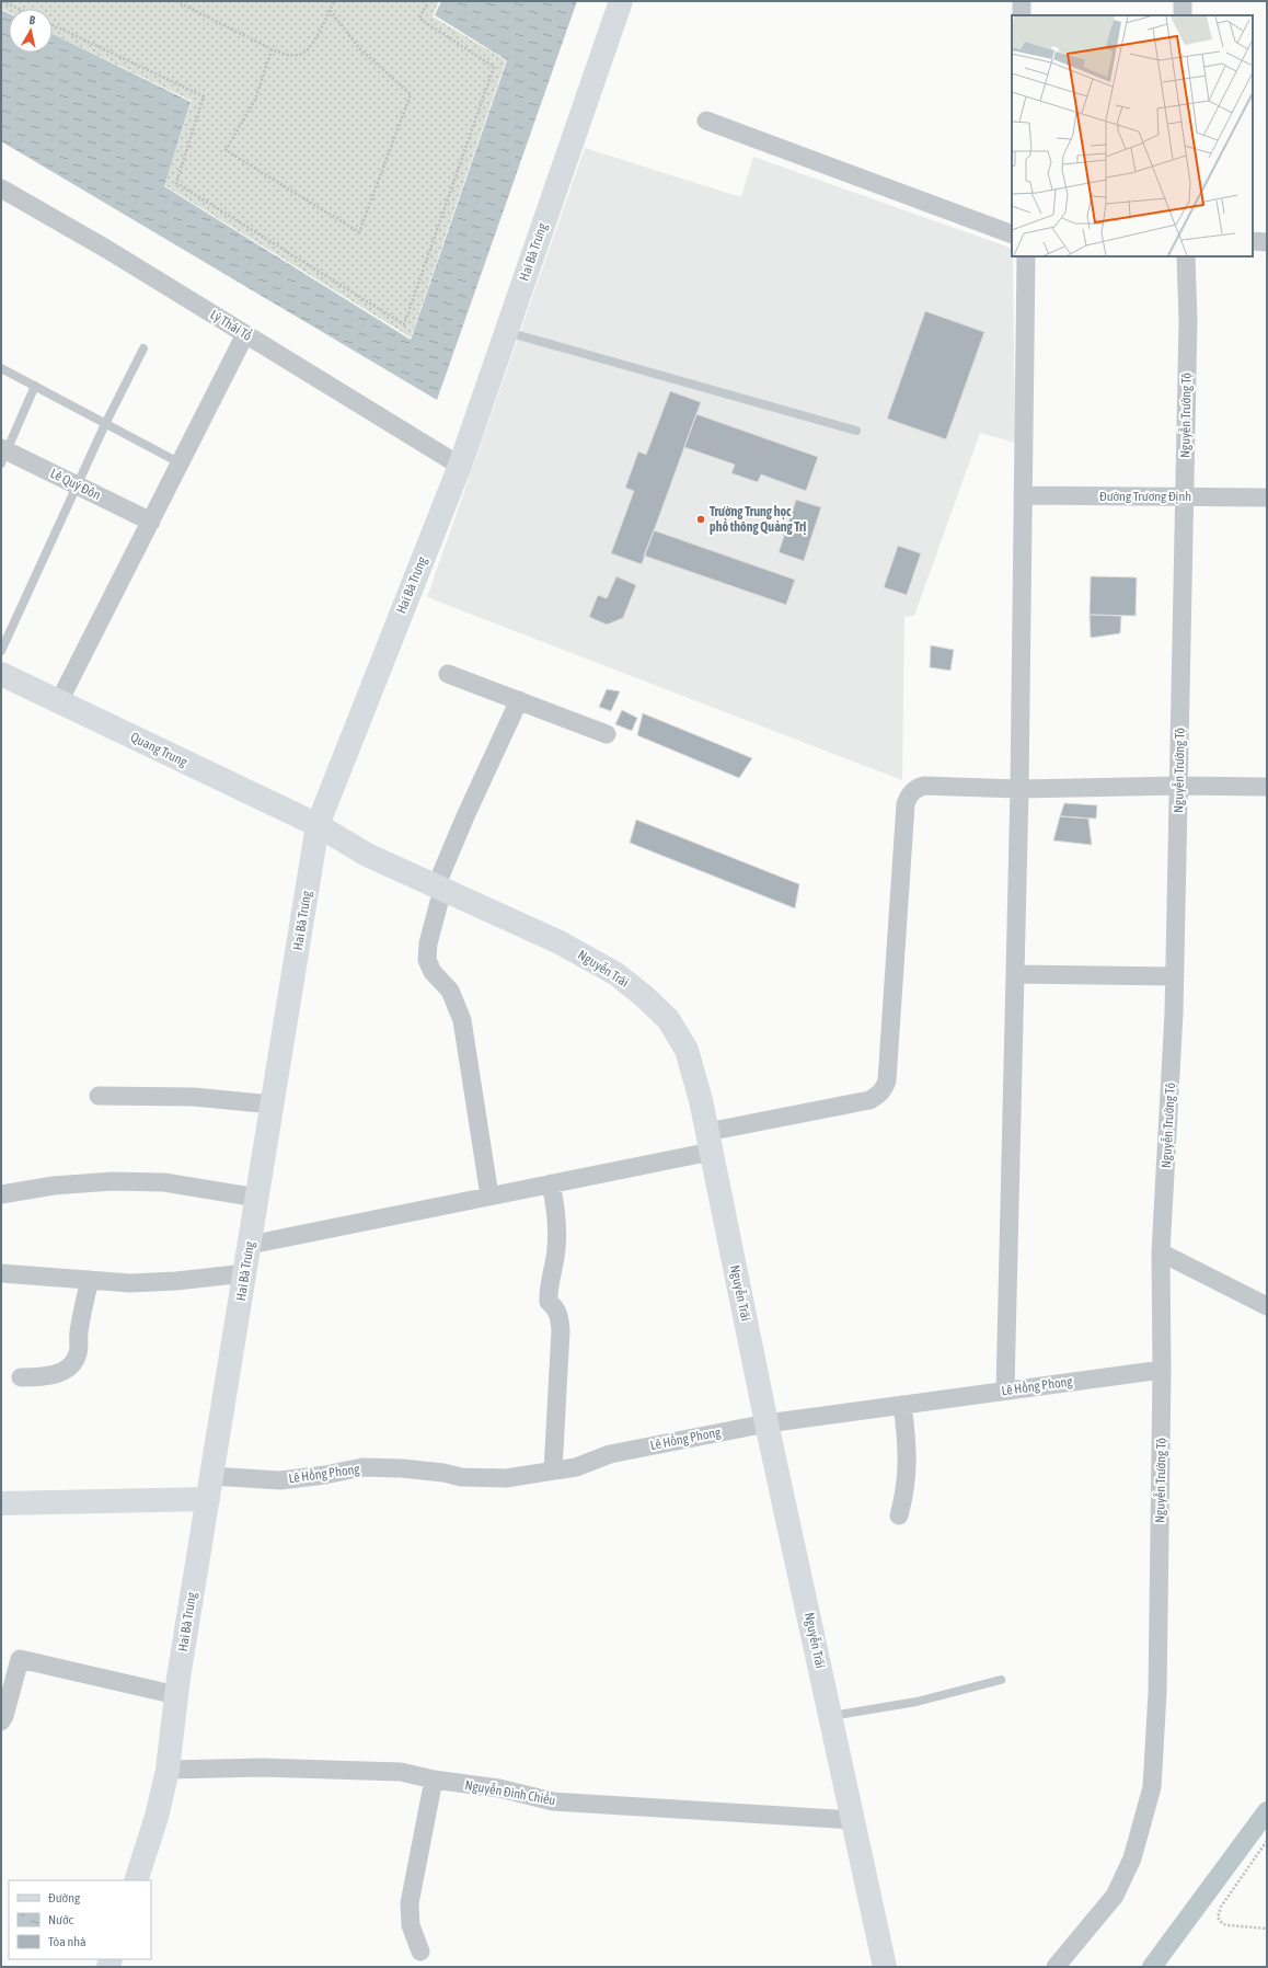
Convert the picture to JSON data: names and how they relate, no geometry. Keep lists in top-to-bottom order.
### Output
{
  "streets": {
    "main road": [
      "Hai Bà Trưng",
      "Quang Trung",
      "Nguyễn Trãi",
      "Lê Hồng Phong"
    ],
    "street": [
      "Lý Thái Tổ",
      "Nguyễn Trường Tộ",
      "Lê Quý Đôn",
      "Đường Trương Định",
      "Nguyễn Đình Chiểu"
    ]
  },
  "crossings": [
    ["Hai Bà Trưng", "Lý Thái Tổ"],
    ["Hai Bà Trưng", "Quang Trung"],
    ["Hai Bà Trưng", "Nguyễn Trãi"],
    ["Hai Bà Trưng", "Lê Hồng Phong"],
    ["Hai Bà Trưng", "Nguyễn Đình Chiểu"],
    ["Nguyễn Trường Tộ", "Đường Trương Định"],
    ["Nguyễn Trường Tộ", "Lê Hồng Phong"],
    ["Quang Trung", "Nguyễn Trãi"],
    ["Nguyễn Trãi", "Lê Hồng Phong"],
    ["Nguyễn Trãi", "Nguyễn Đình Chiểu"]
  ],
  "places": ["Trường Trung học phổ thông Quảng Trị"],
  "legend": ["Đường", "Nước", "Tòa nhà"],
  "north": "top"
}
